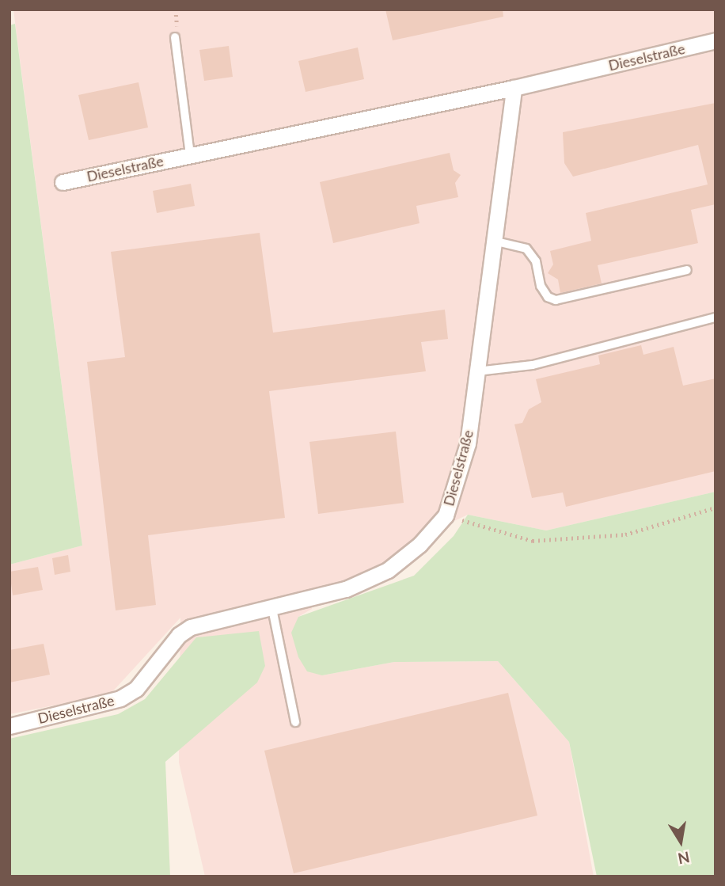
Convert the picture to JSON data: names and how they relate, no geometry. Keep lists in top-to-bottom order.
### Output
{
  "streets": {
    "street": ["Dieselstraße"]
  },
  "north": "bottom"
}
